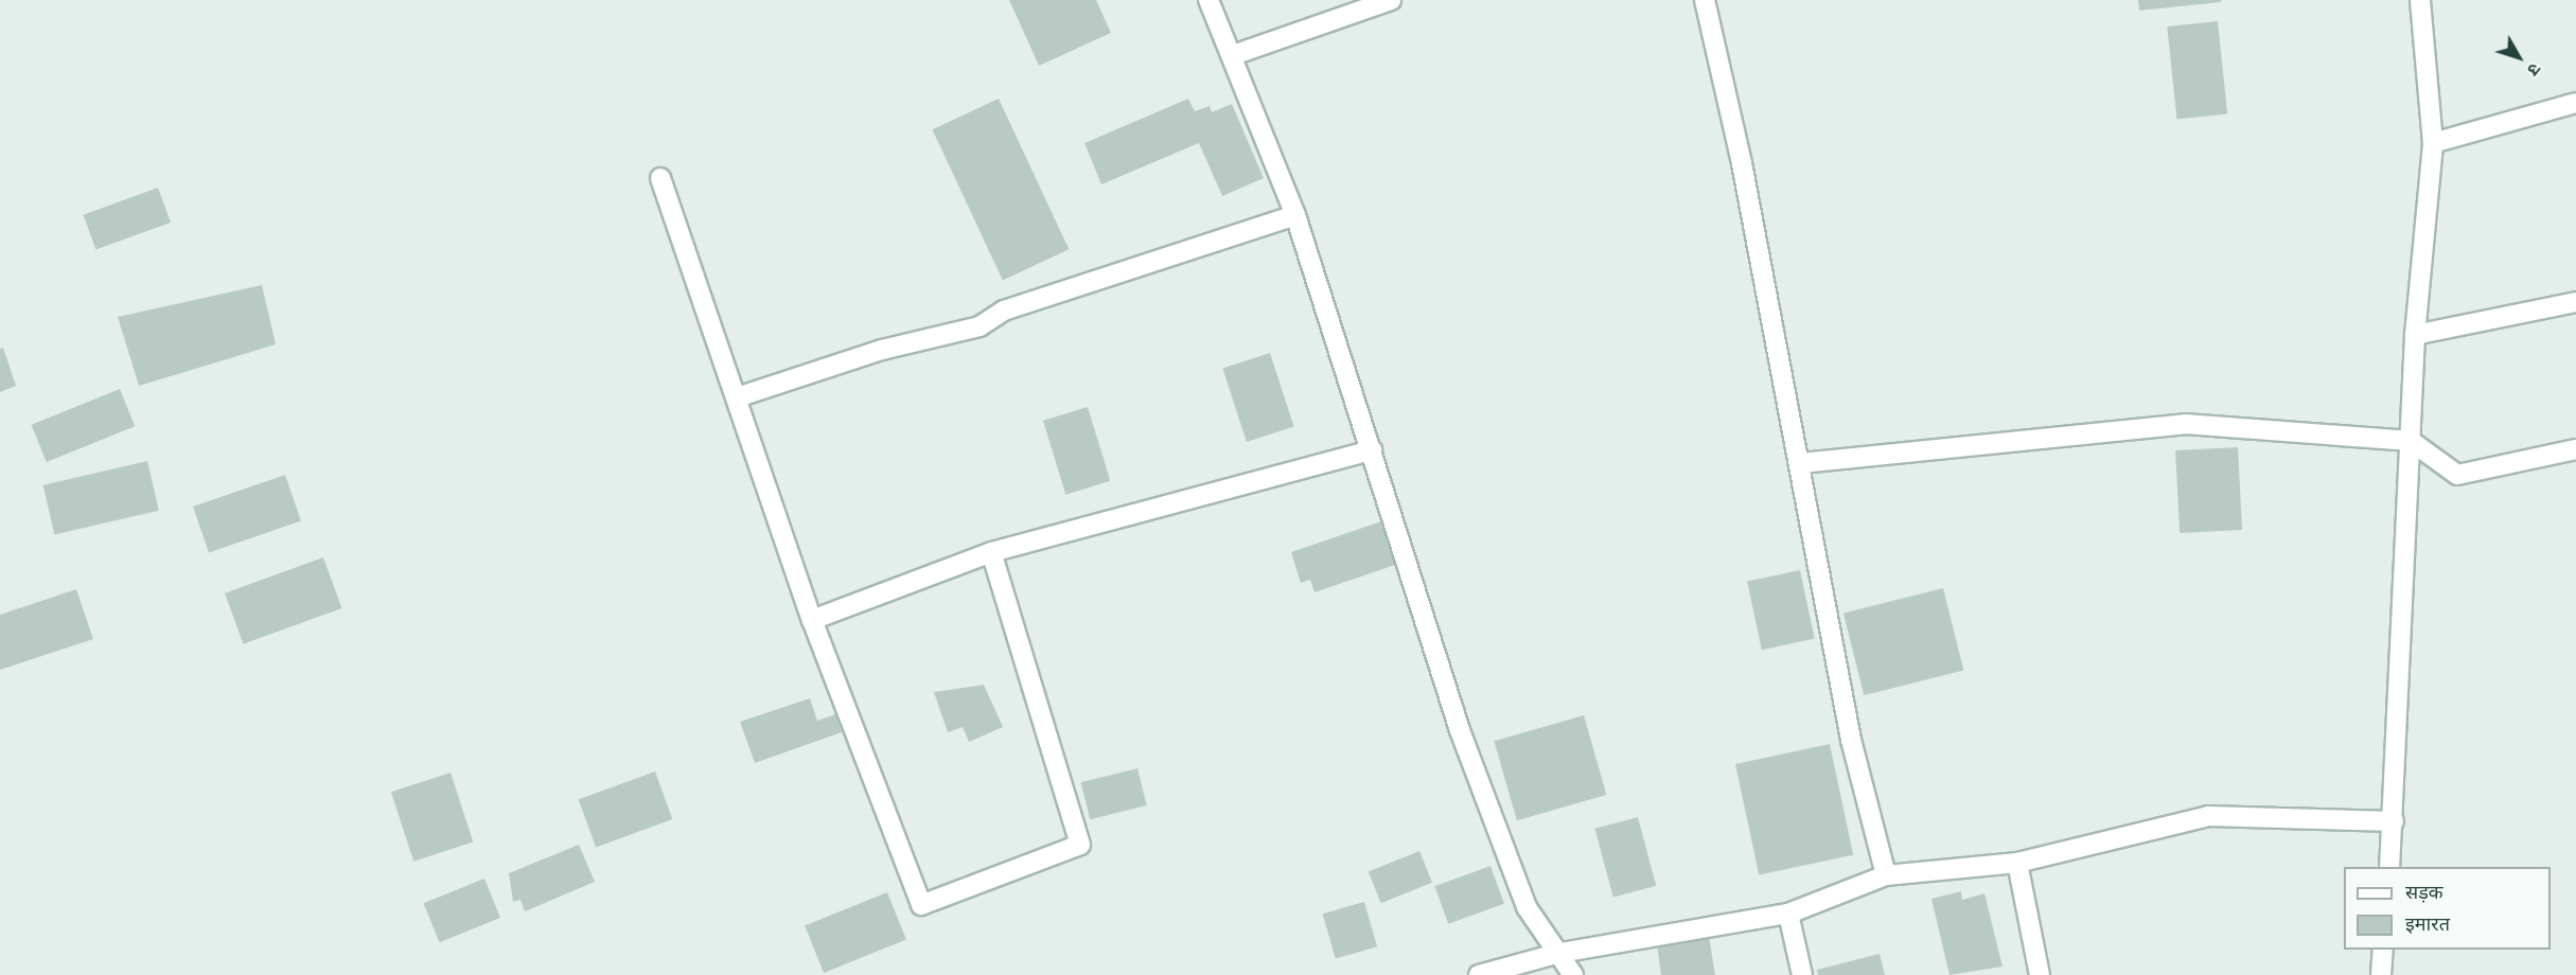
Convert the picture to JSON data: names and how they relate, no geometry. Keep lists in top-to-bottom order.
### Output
{
  "legend": ["सड़क", "इमारत"],
  "north": "bottom right"
}
